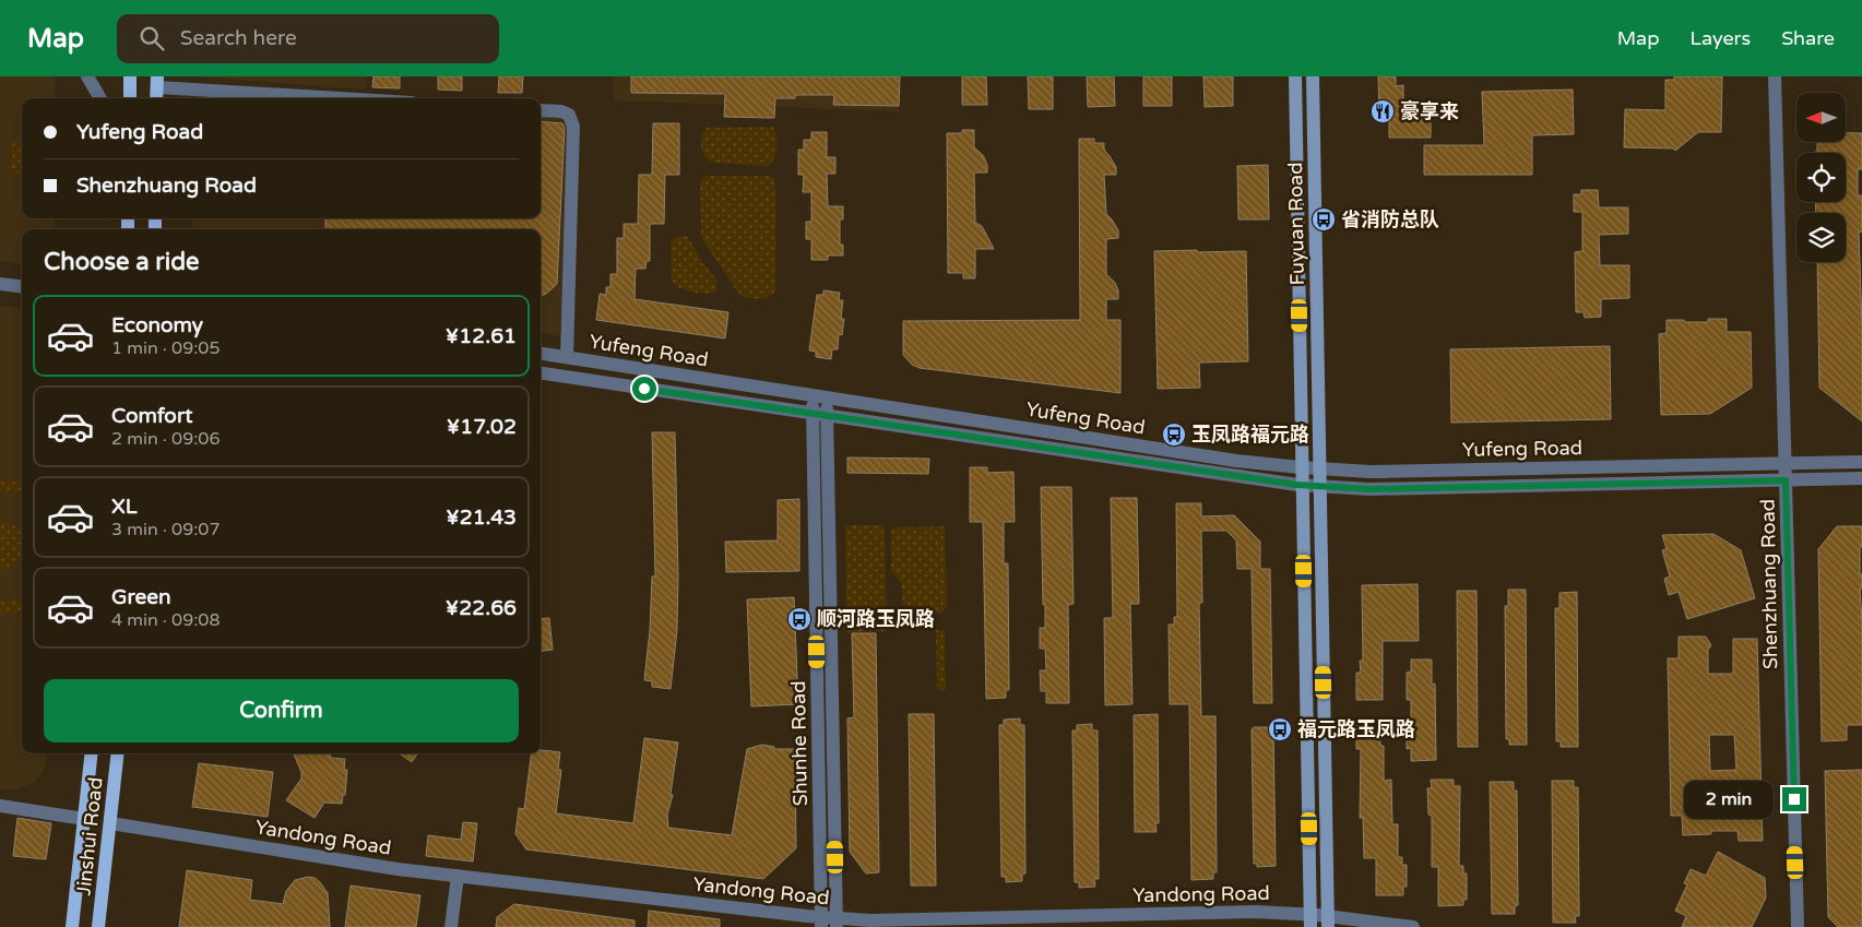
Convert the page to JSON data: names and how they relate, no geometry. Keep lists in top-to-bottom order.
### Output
{
  "streets": {
    "main road": ["Fuyuan Road", "Jinshui Road"],
    "street": [
      "Yufeng Road",
      "Shenzhuang Road",
      "Shunhe Road",
      "Yandong Road"
    ]
  },
  "crossings": [
    ["Fuyuan Road", "Yufeng Road"],
    ["Fuyuan Road", "Yandong Road"],
    ["Yufeng Road", "Shenzhuang Road"],
    ["Yufeng Road", "Shunhe Road"],
    ["Shunhe Road", "Yandong Road"],
    ["Jinshui Road", "Yandong Road"]
  ],
  "places": {
    "restaurant": ["豪享来"],
    "bus stop": [
      "省消防总队",
      "玉凤路福元路",
      "顺河路玉凤路",
      "福元路玉凤路"
    ]
  },
  "north": "left",
  "page": {
    "header": "Map",
    "search": "Search here",
    "nav": ["Map", "Layers", "Share"],
    "banner": ["Yufeng Road", "Shenzhuang Road"],
    "heading": "Choose a ride",
    "list": [
      {
        "name": "Economy",
        "note": "1 min · 09:05",
        "value": "¥12.61"
      },
      {
        "name": "Comfort",
        "note": "2 min · 09:06",
        "value": "¥17.02"
      },
      {
        "name": "XL",
        "note": "3 min · 09:07",
        "value": "¥21.43"
      },
      {
        "name": "Green",
        "note": "4 min · 09:08",
        "value": "¥22.66"
      }
    ],
    "buttons": "Confirm",
    "bubble": "2 min"
  }
}
